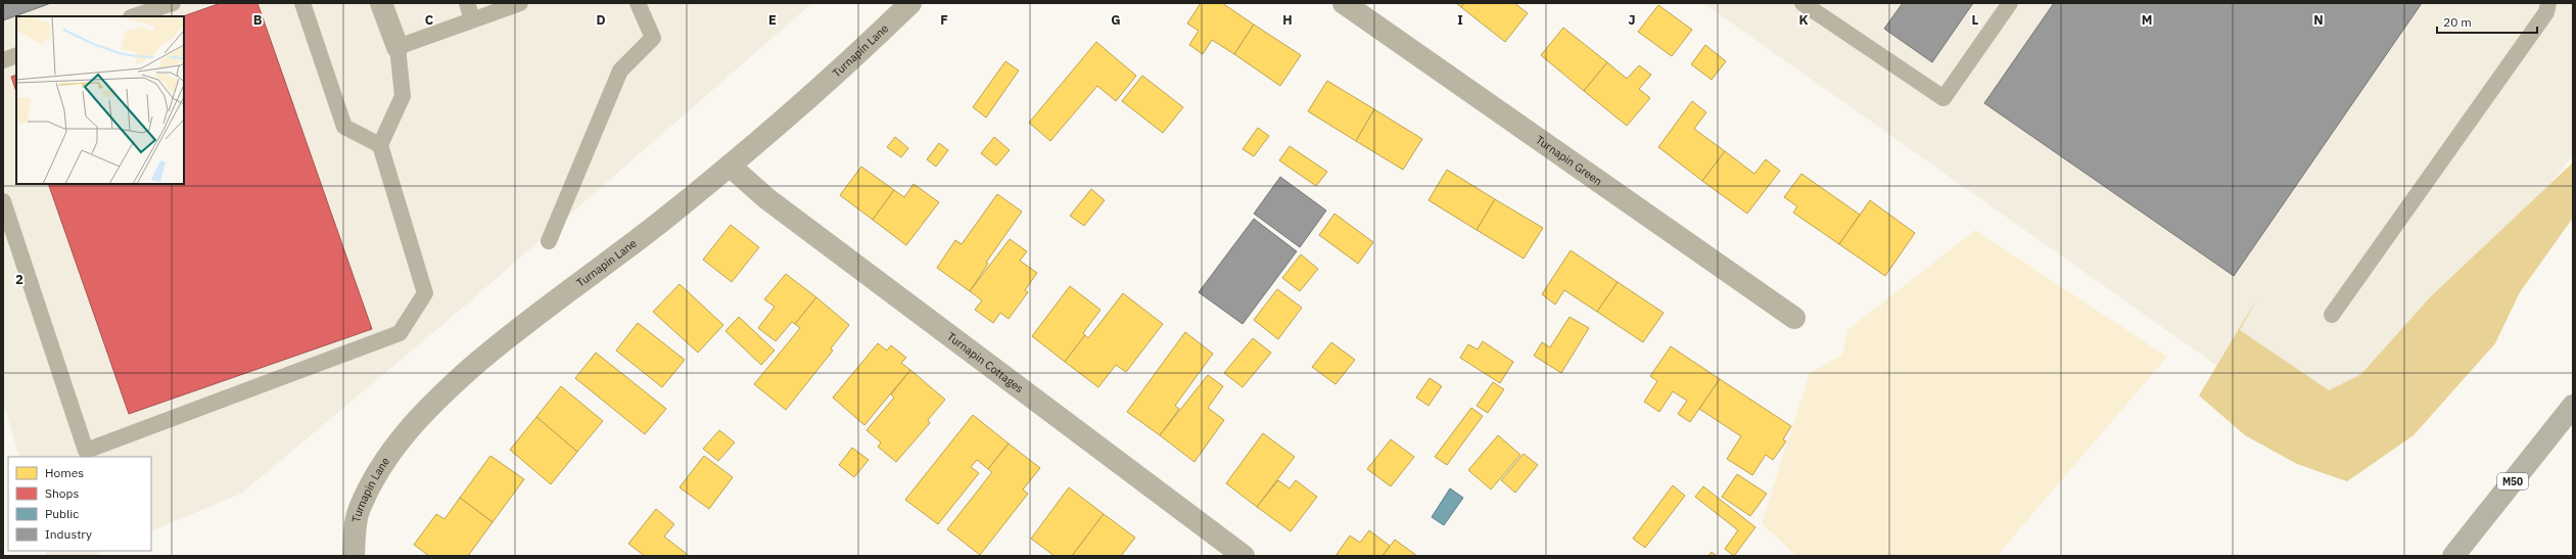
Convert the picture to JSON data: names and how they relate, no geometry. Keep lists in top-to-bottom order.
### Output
{
  "streets": {
    "highway": ["M50"],
    "street": ["Turnapin Lane", "Turnapin Green", "Turnapin Cottages"]
  },
  "crossings": [
    ["Turnapin Lane", "Turnapin Cottages"]
  ],
  "legend": [
    "Homes",
    "Shops",
    "Public",
    "Industry"
  ],
  "scale_bar": "20 m",
  "grid": {
    "columns": [
      "B",
      "C",
      "D",
      "E",
      "F",
      "G",
      "H",
      "I",
      "J",
      "K",
      "L",
      "M",
      "N"
    ],
    "rows": ["2"]
  }
}
